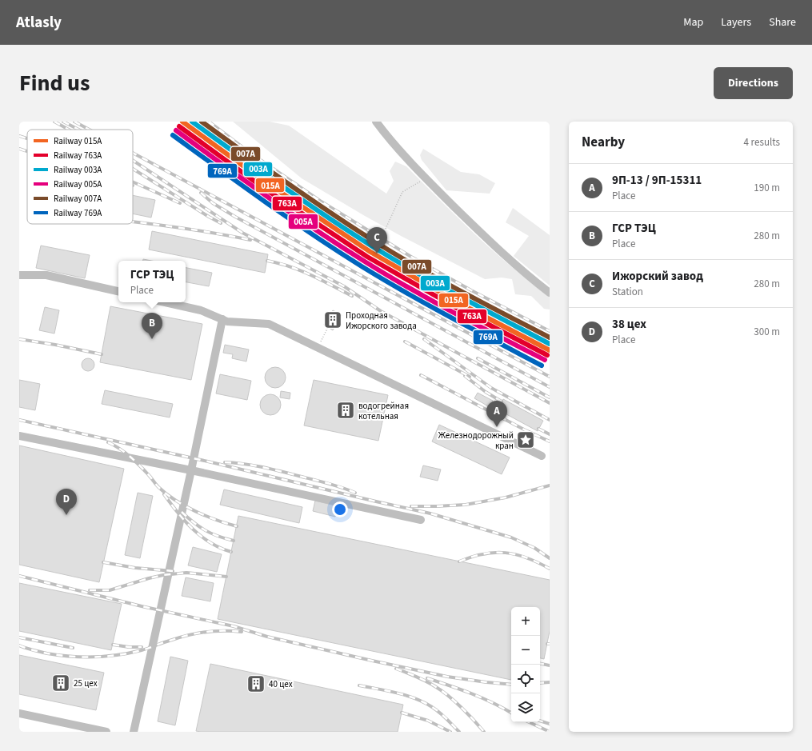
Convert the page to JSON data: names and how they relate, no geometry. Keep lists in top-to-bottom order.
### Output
{
  "places": {
    "building": [
      "Проходная Ижорского завода",
      "водогрейная котельная",
      "25 цех",
      "40 цех"
    ],
    "place": ["Железнодорожный кран"]
  },
  "lines": [
    "rail line 015А",
    "rail line 003А",
    "rail line 007А",
    "rail line 763А",
    "rail line 005А",
    "rail line 769А"
  ],
  "legend": [
    "Railway 015А",
    "Railway 763А",
    "Railway 003А",
    "Railway 005А",
    "Railway 007А",
    "Railway 769А"
  ],
  "page": {
    "header": "Atlasly",
    "nav": ["Map", "Layers", "Share"],
    "title": "Find us",
    "buttons": "Directions",
    "heading": ["Nearby", "4 results"],
    "list": [
      {
        "mark": "A",
        "name": "9П-13 / 9П-15311",
        "note": "Place",
        "value": "190 m"
      },
      {
        "mark": "B",
        "name": "ГСР ТЭЦ",
        "note": "Place",
        "value": "280 m"
      },
      {
        "mark": "C",
        "name": "Ижорский завод",
        "note": "Station",
        "value": "280 m"
      },
      {
        "mark": "D",
        "name": "38 цех",
        "note": "Place",
        "value": "300 m"
      }
    ],
    "pins": [
      "C",
      "B",
      "A",
      "D"
    ],
    "popup": ["ГСР ТЭЦ", "Place"],
    "map_buttons": ["+", "−"]
  }
}
